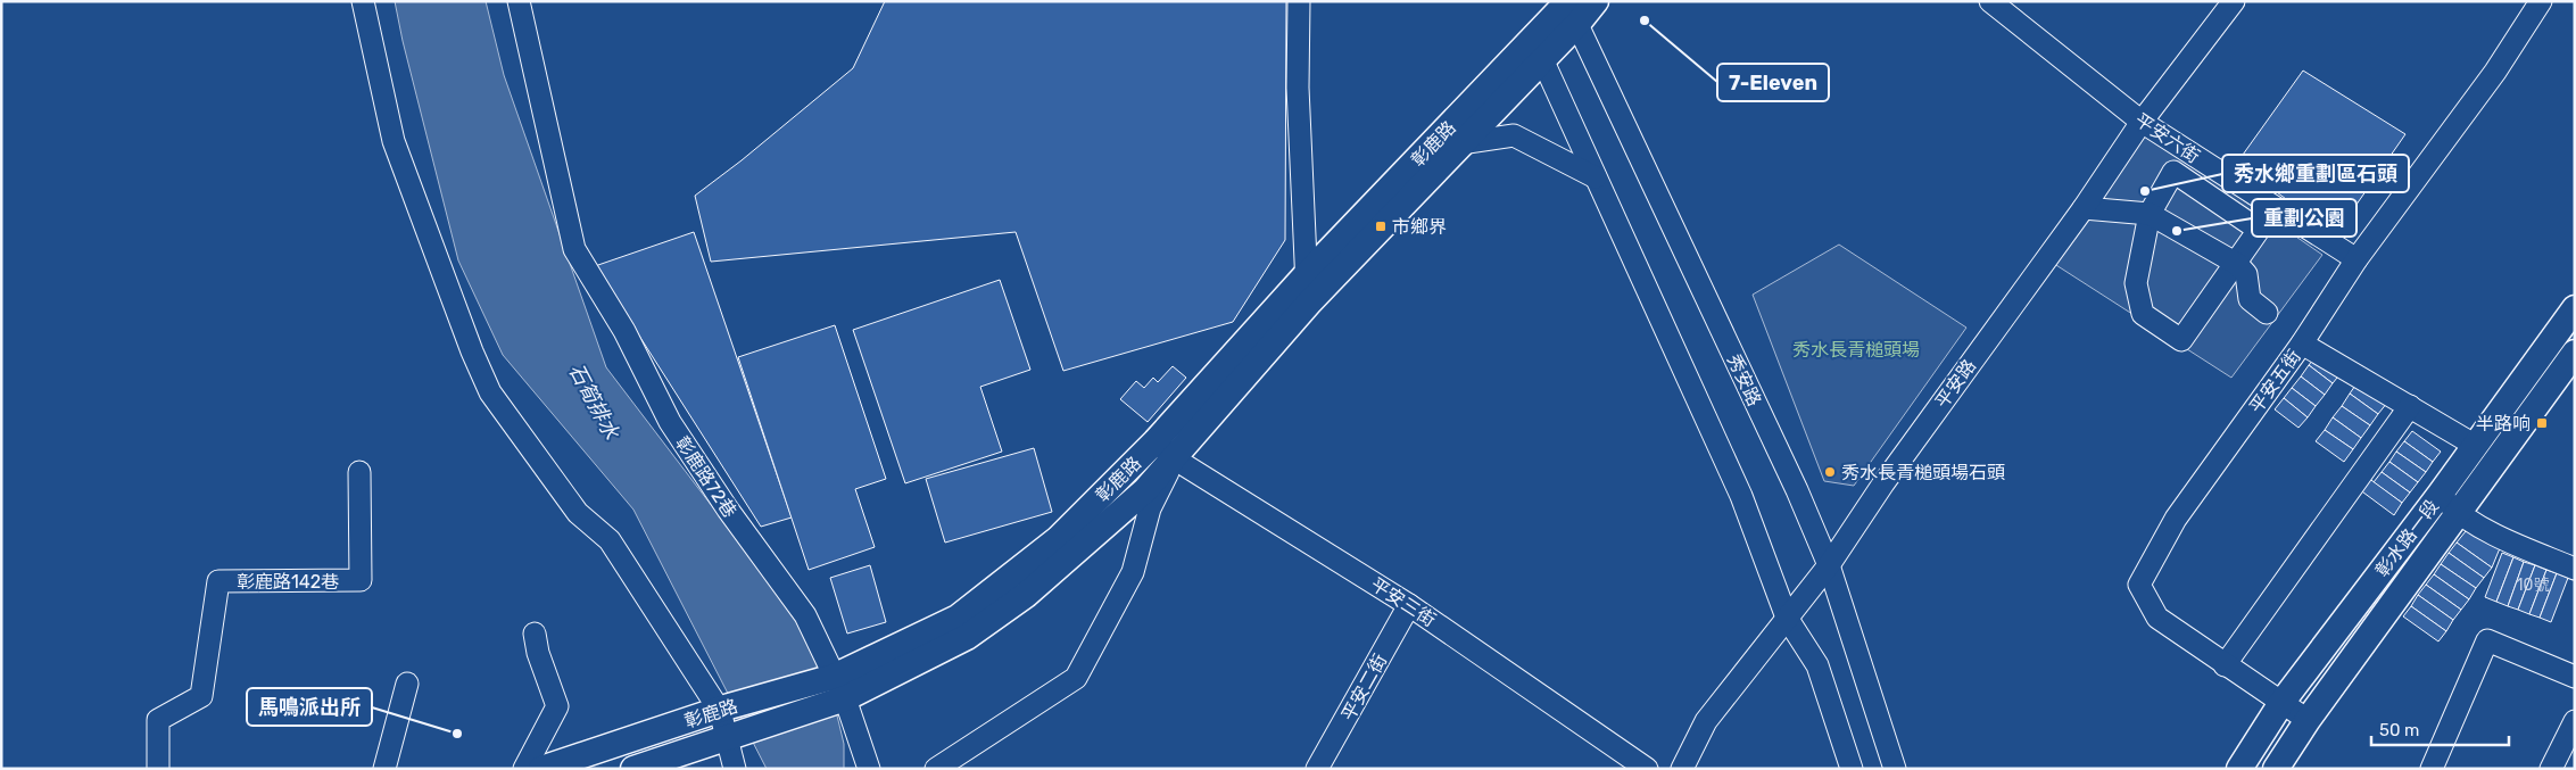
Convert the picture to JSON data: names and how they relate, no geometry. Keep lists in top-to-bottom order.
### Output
{
  "streets": {
    "main road": ["彰鹿路", "彰水路一段"],
    "street": [
      "平安六街",
      "秀安路",
      "平安五街",
      "平安路",
      "彰鹿路72巷",
      "彰鹿路142巷",
      "平安三街",
      "平安二街"
    ]
  },
  "crossings": [
    ["平安六街", "平安五街"],
    ["平安六街", "平安路"],
    ["彰鹿路", "秀安路"],
    ["彰鹿路", "彰鹿路72巷"],
    ["彰鹿路", "平安三街"],
    ["秀安路", "平安路"],
    ["平安五街", "彰水路一段"],
    ["平安三街", "平安二街"]
  ],
  "water": ["石筍排水"],
  "parks": ["秀水長青槌頭場"],
  "places": {
    "other": [
      "7-Eleven",
      "秀水鄉重劃區石頭",
      "重劃公園",
      "秀水長青槌頭場石頭",
      "馬鳴派出所"
    ],
    "transit": ["市鄉界", "半路响"]
  },
  "house_numbers": ["10號"],
  "scale_bar": "50 m"
}
